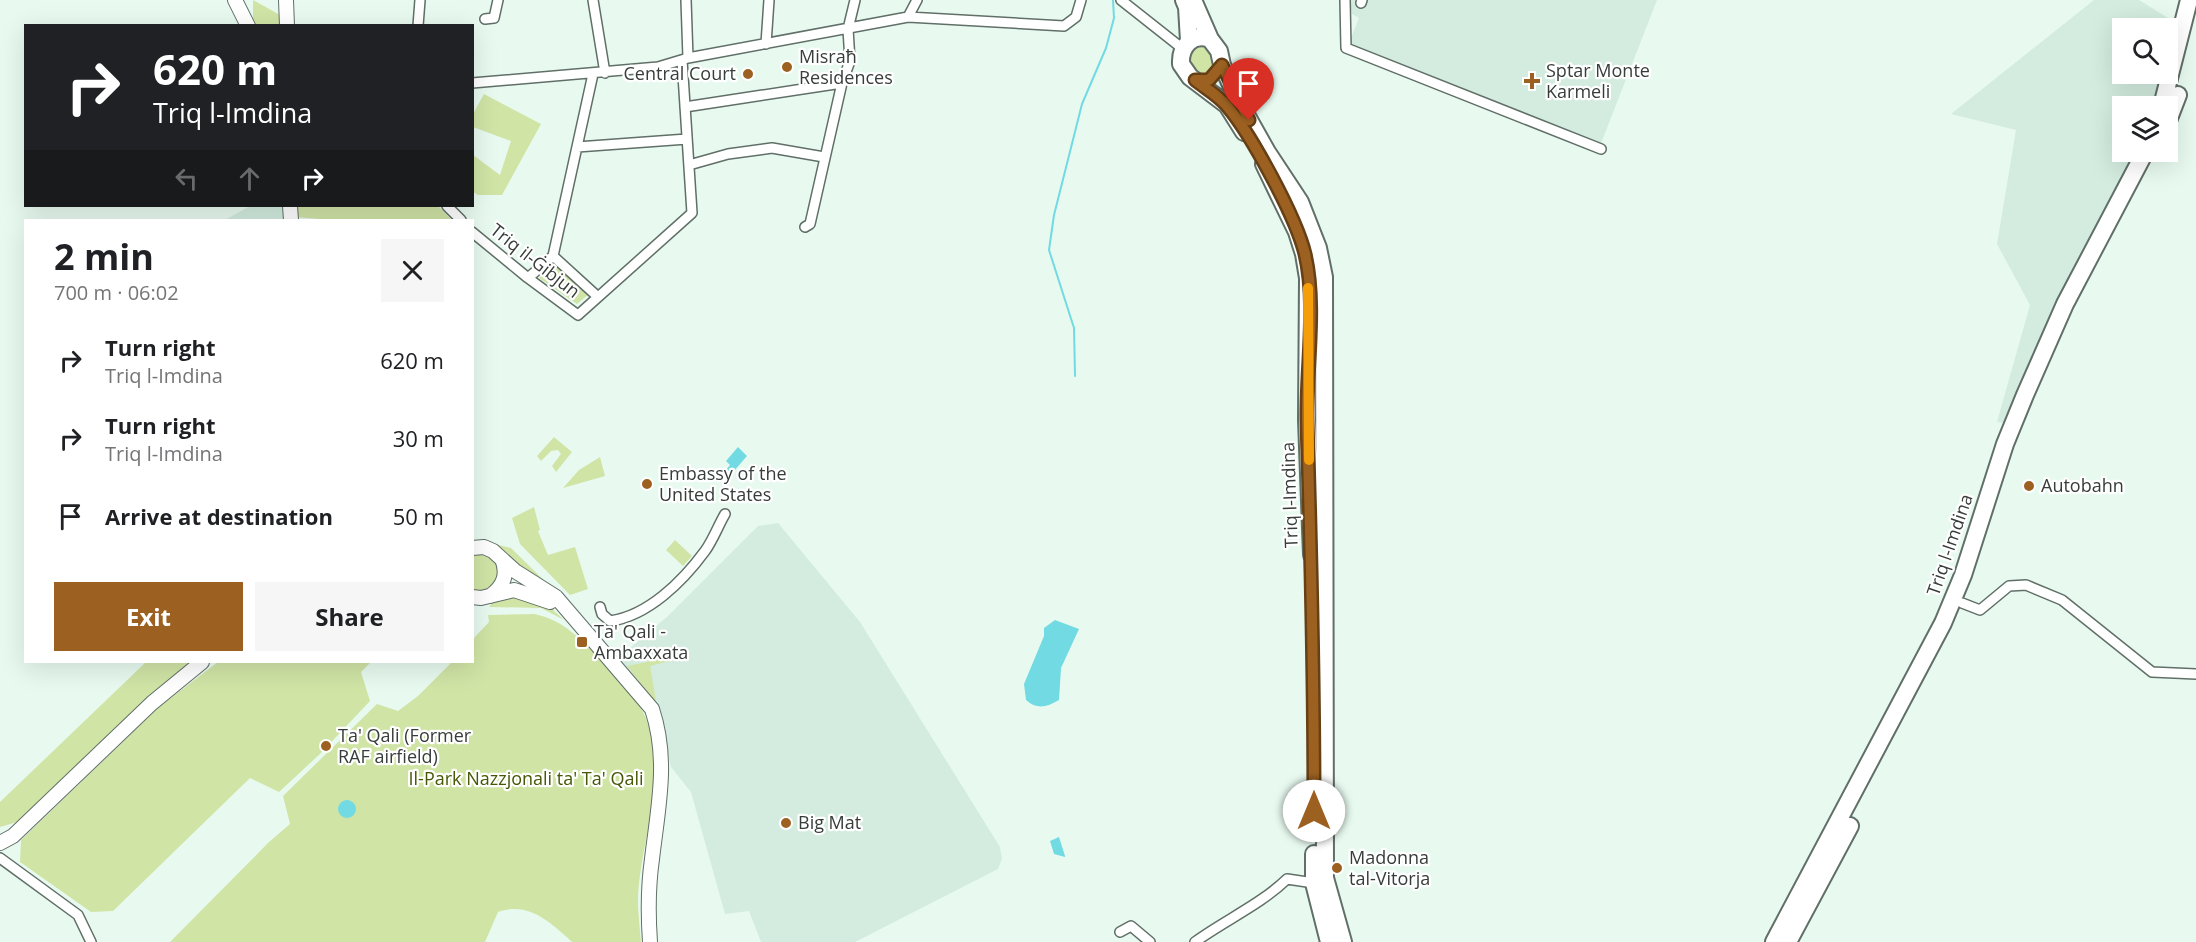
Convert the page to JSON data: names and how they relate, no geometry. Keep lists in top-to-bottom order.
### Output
{
  "streets": {
    "highway": ["Triq l-Imdina"],
    "street": ["Triq il-Ġibjun"]
  },
  "parks": ["Il-Park Nazzjonali ta' Ta' Qali"],
  "places": {
    "other": [
      "Misraħ Residences",
      "Central Court",
      "Embassy of the United States",
      "Autobahn",
      "Ta' Qali (Former RAF airfield)",
      "Big Mat",
      "Madonna tal-Vitorja"
    ],
    "health": ["Sptar Monte Karmeli"],
    "transit": ["Ta' Qali - Ambaxxata"]
  },
  "page": {
    "turn": ["620 m", "Triq l-Imdina"],
    "heading": ["2 min", "700 m · 06:02"],
    "list": [
      {
        "name": "Turn right",
        "note": "Triq l-Imdina",
        "value": "620 m"
      },
      {
        "name": "Turn right",
        "note": "Triq l-Imdina",
        "value": "30 m"
      },
      {
        "name": "Arrive at destination",
        "value": "50 m"
      }
    ],
    "buttons": ["Exit", "Share"]
  }
}
